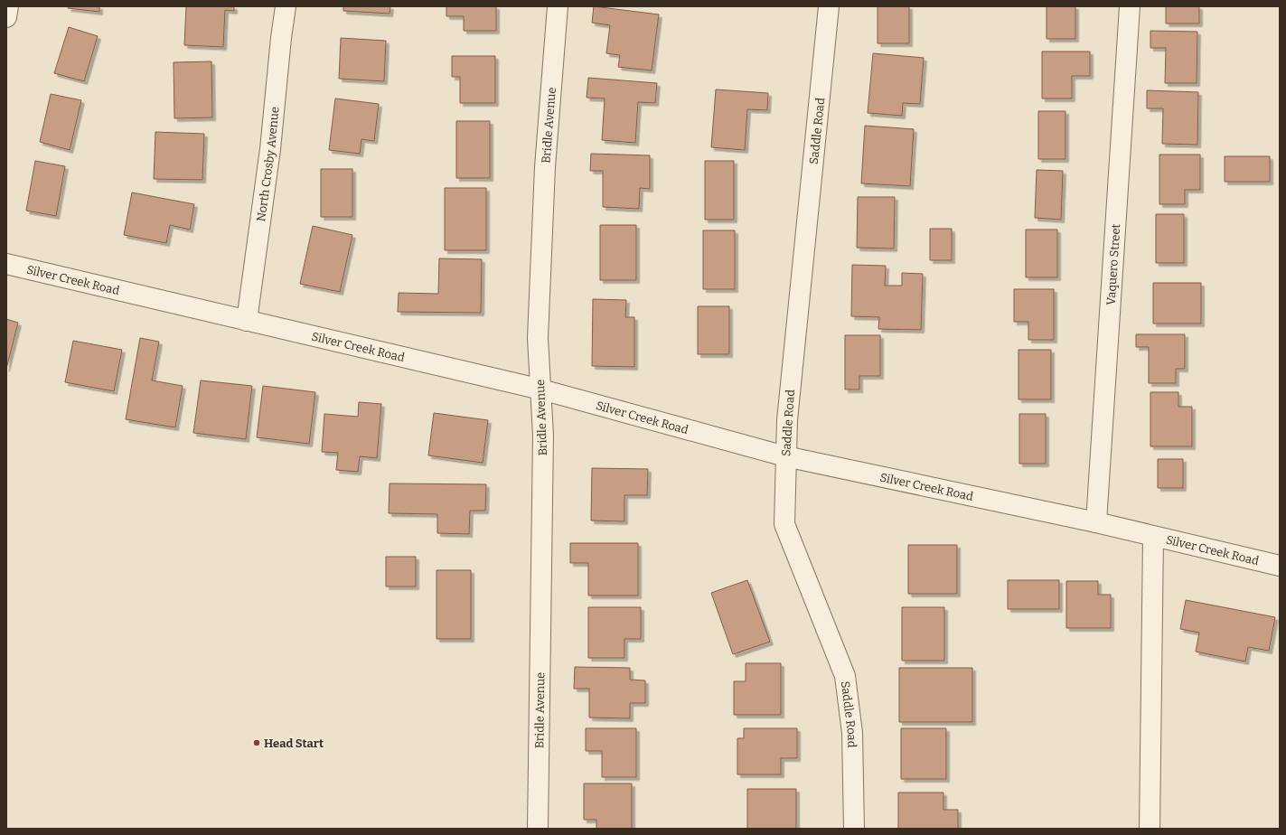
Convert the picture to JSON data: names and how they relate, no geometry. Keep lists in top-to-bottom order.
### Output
{
  "streets": {
    "street": [
      "Bridle Avenue",
      "Saddle Road",
      "North Crosby Avenue",
      "Vaquero Street",
      "Silver Creek Road"
    ]
  },
  "crossings": [
    ["Bridle Avenue", "Silver Creek Road"],
    ["Saddle Road", "Silver Creek Road"],
    ["North Crosby Avenue", "Silver Creek Road"],
    ["Vaquero Street", "Silver Creek Road"]
  ],
  "places": ["Head Start"]
}
